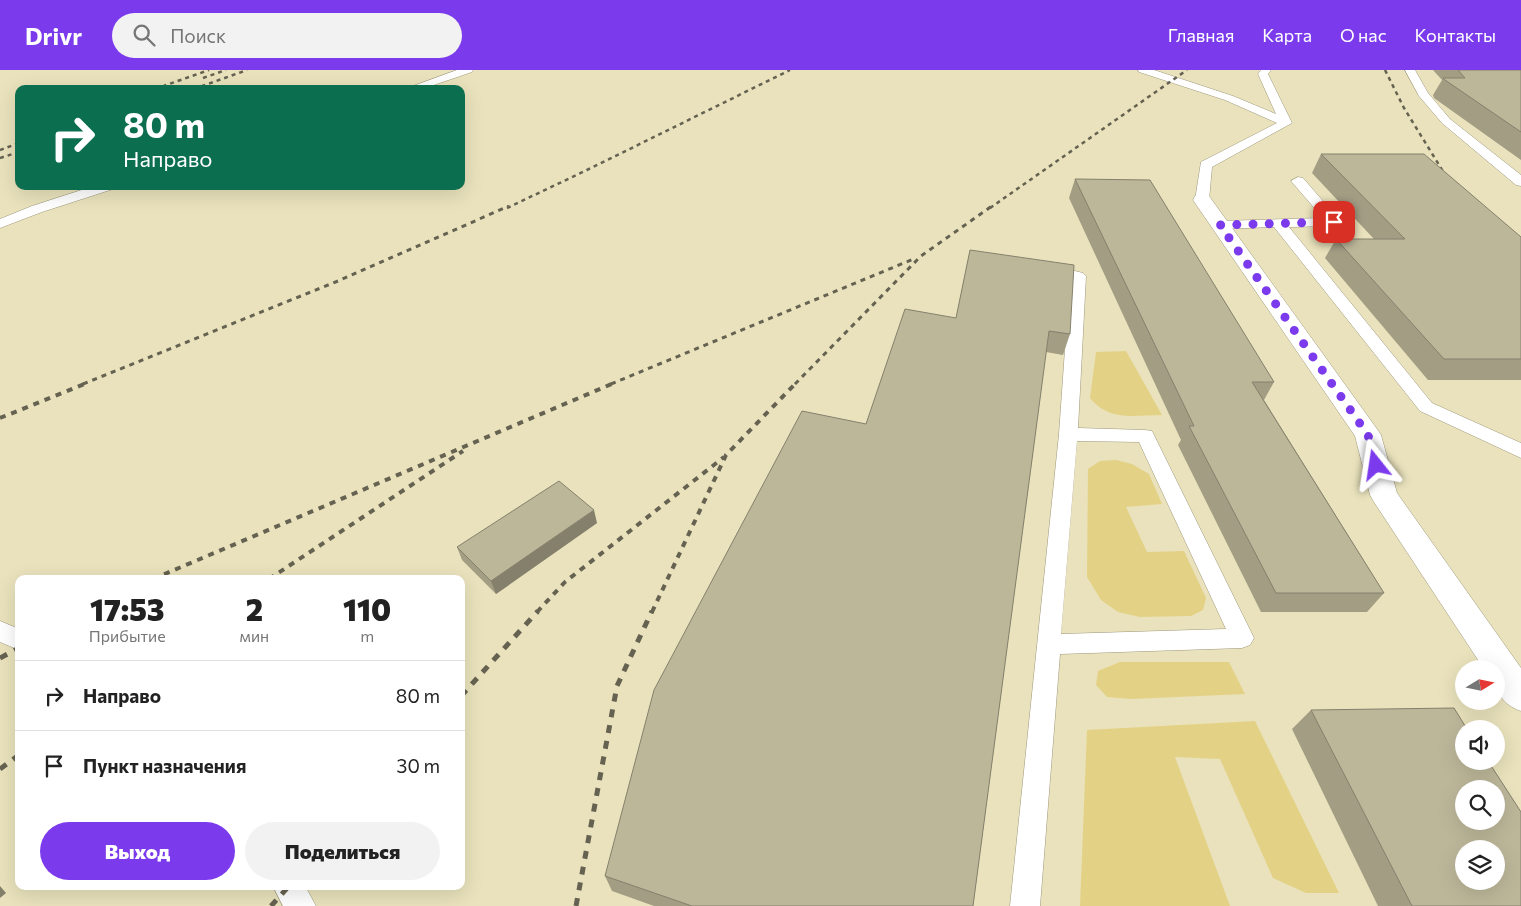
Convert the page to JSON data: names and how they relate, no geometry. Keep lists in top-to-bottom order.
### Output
{
  "north": "right",
  "page": {
    "header": "Drivr",
    "search": "Поиск",
    "nav": [
      "Главная",
      "Карта",
      "О нас",
      "Контакты"
    ],
    "turn": ["80 m", "Направо"],
    "eta": [
      "17:53",
      "Прибытие",
      "2",
      "мин",
      "110",
      "m"
    ],
    "list": [
      {
        "name": "Направо",
        "value": "80 m"
      },
      {
        "name": "Пункт назначения",
        "value": "30 m"
      }
    ],
    "buttons": ["Выход", "Поделиться"]
  }
}
